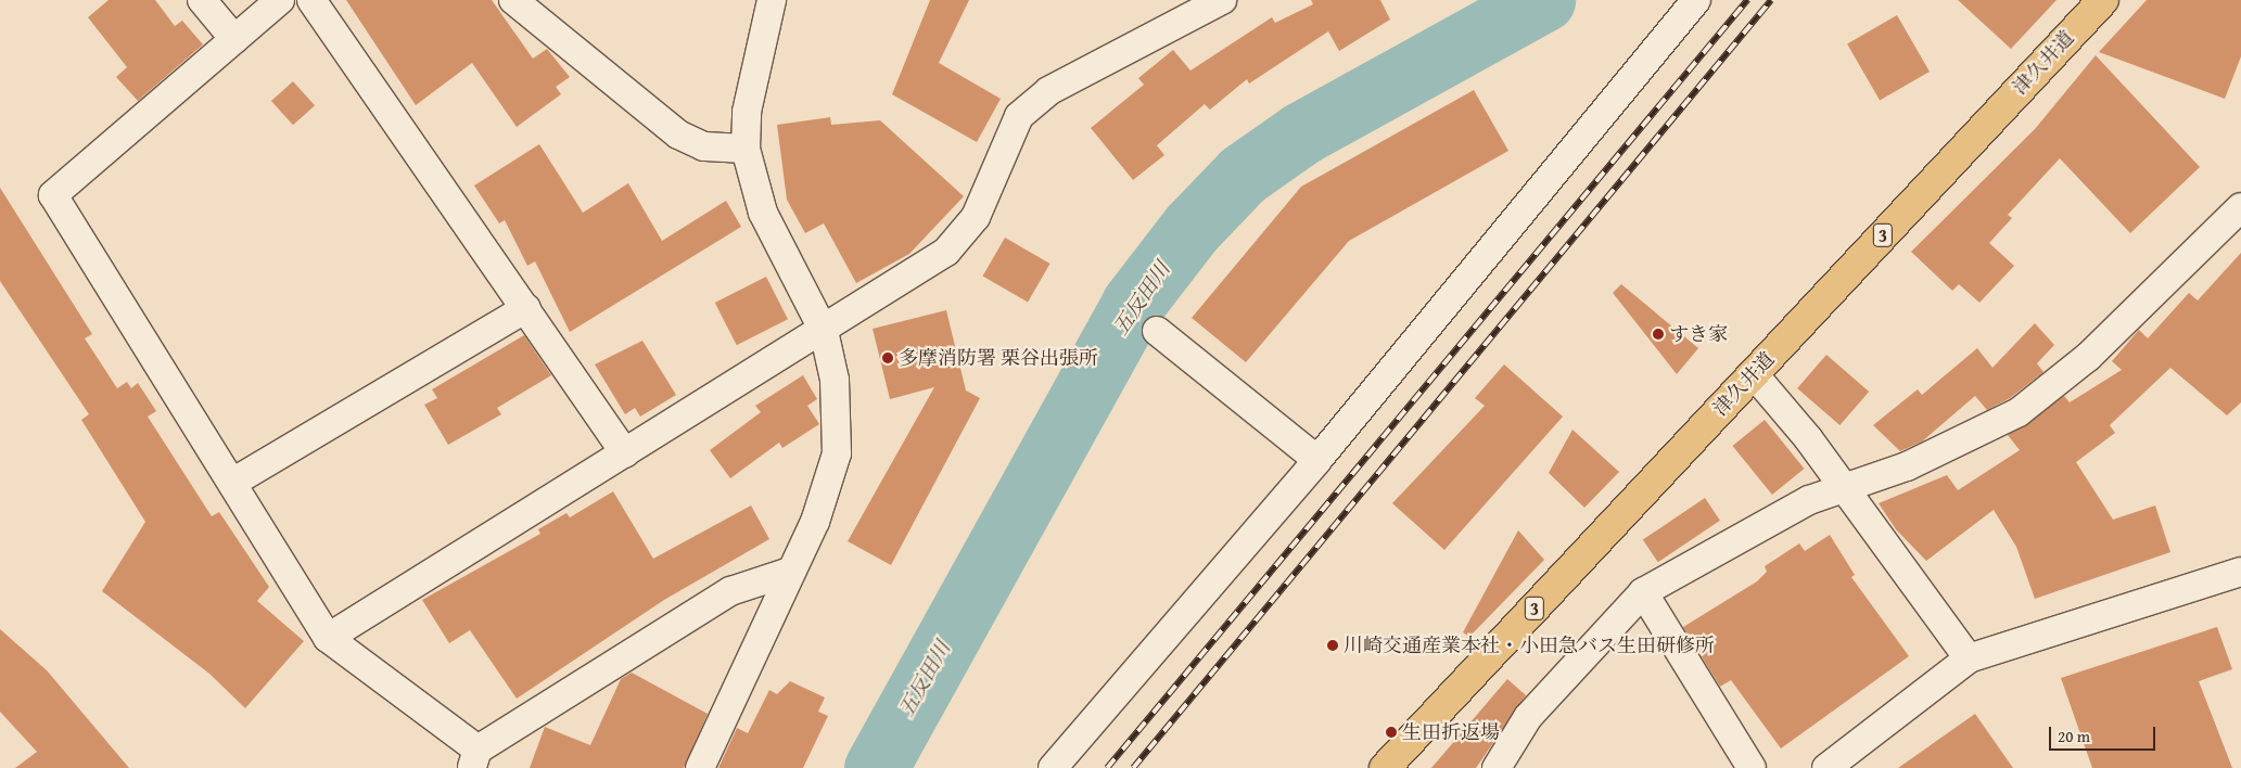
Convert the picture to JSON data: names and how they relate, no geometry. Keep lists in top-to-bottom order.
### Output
{
  "streets": {
    "main road": ["津久井道", "3"]
  },
  "water": ["五反田川"],
  "places": [
    "すき家",
    "多摩消防署 栗谷出張所",
    "川崎交通産業本社・小田急バス生田研修所",
    "生田折返場"
  ],
  "scale_bar": "20 m"
}
